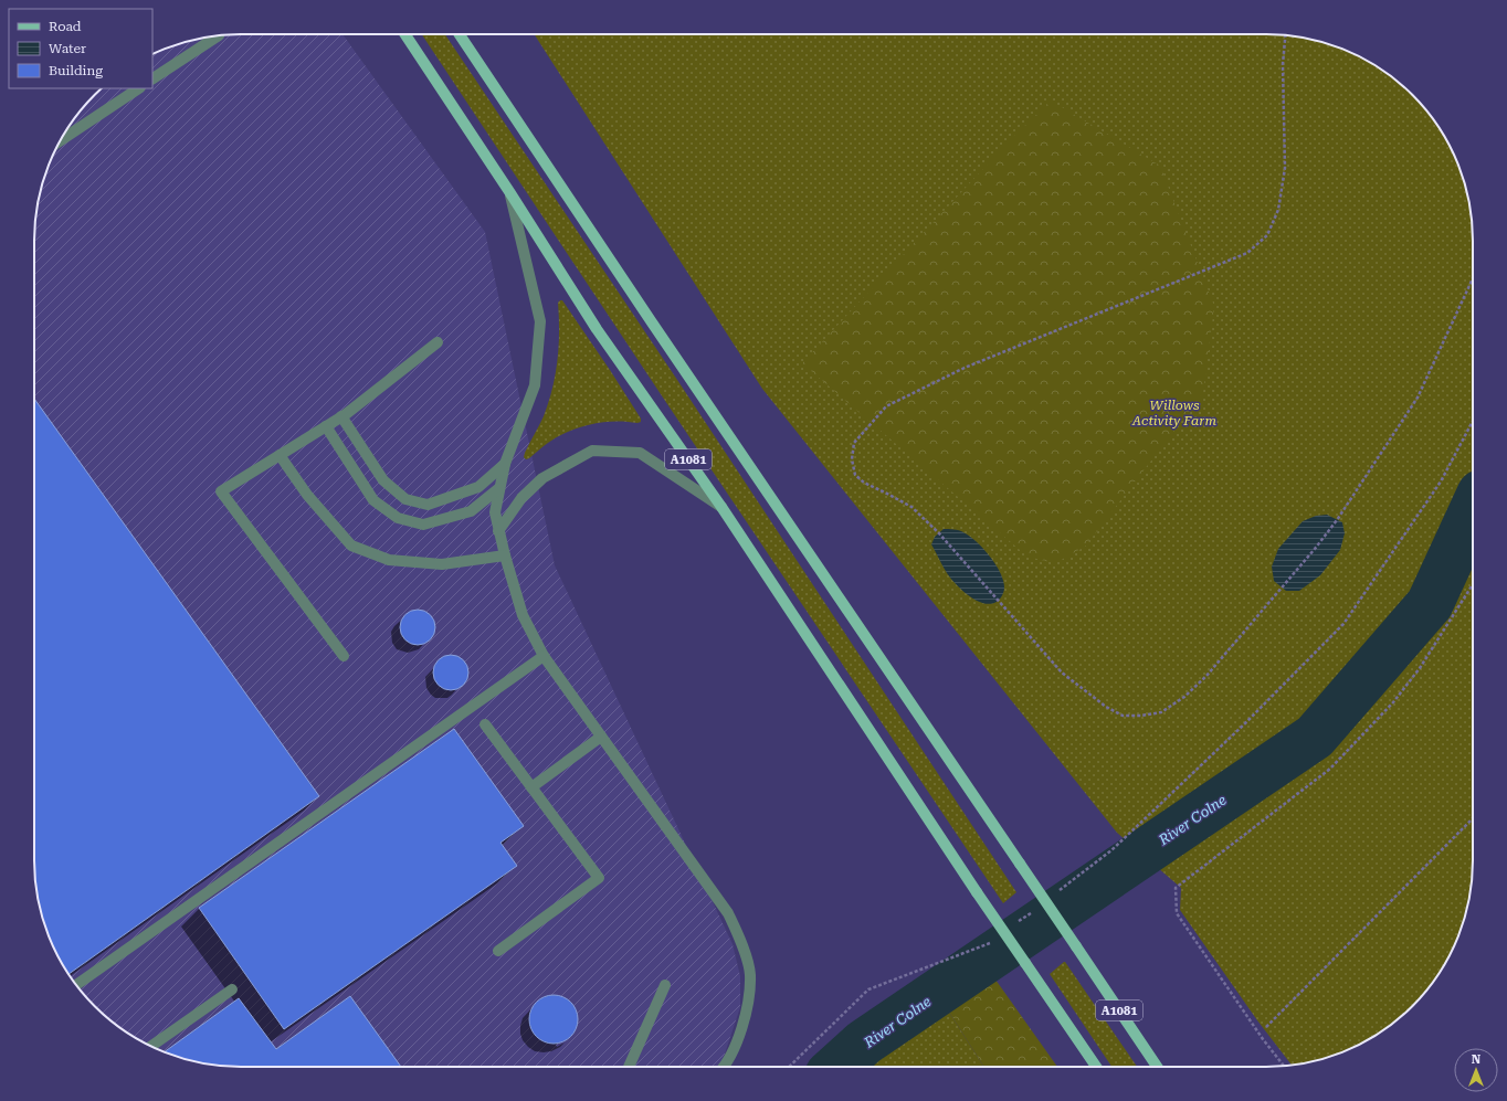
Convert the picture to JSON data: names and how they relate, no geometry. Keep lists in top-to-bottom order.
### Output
{
  "streets": {
    "main road": ["A1081"]
  },
  "water": ["River Colne"],
  "parks": ["Willows Activity Farm"],
  "legend": ["Road", "Water", "Building"],
  "north": "top"
}
